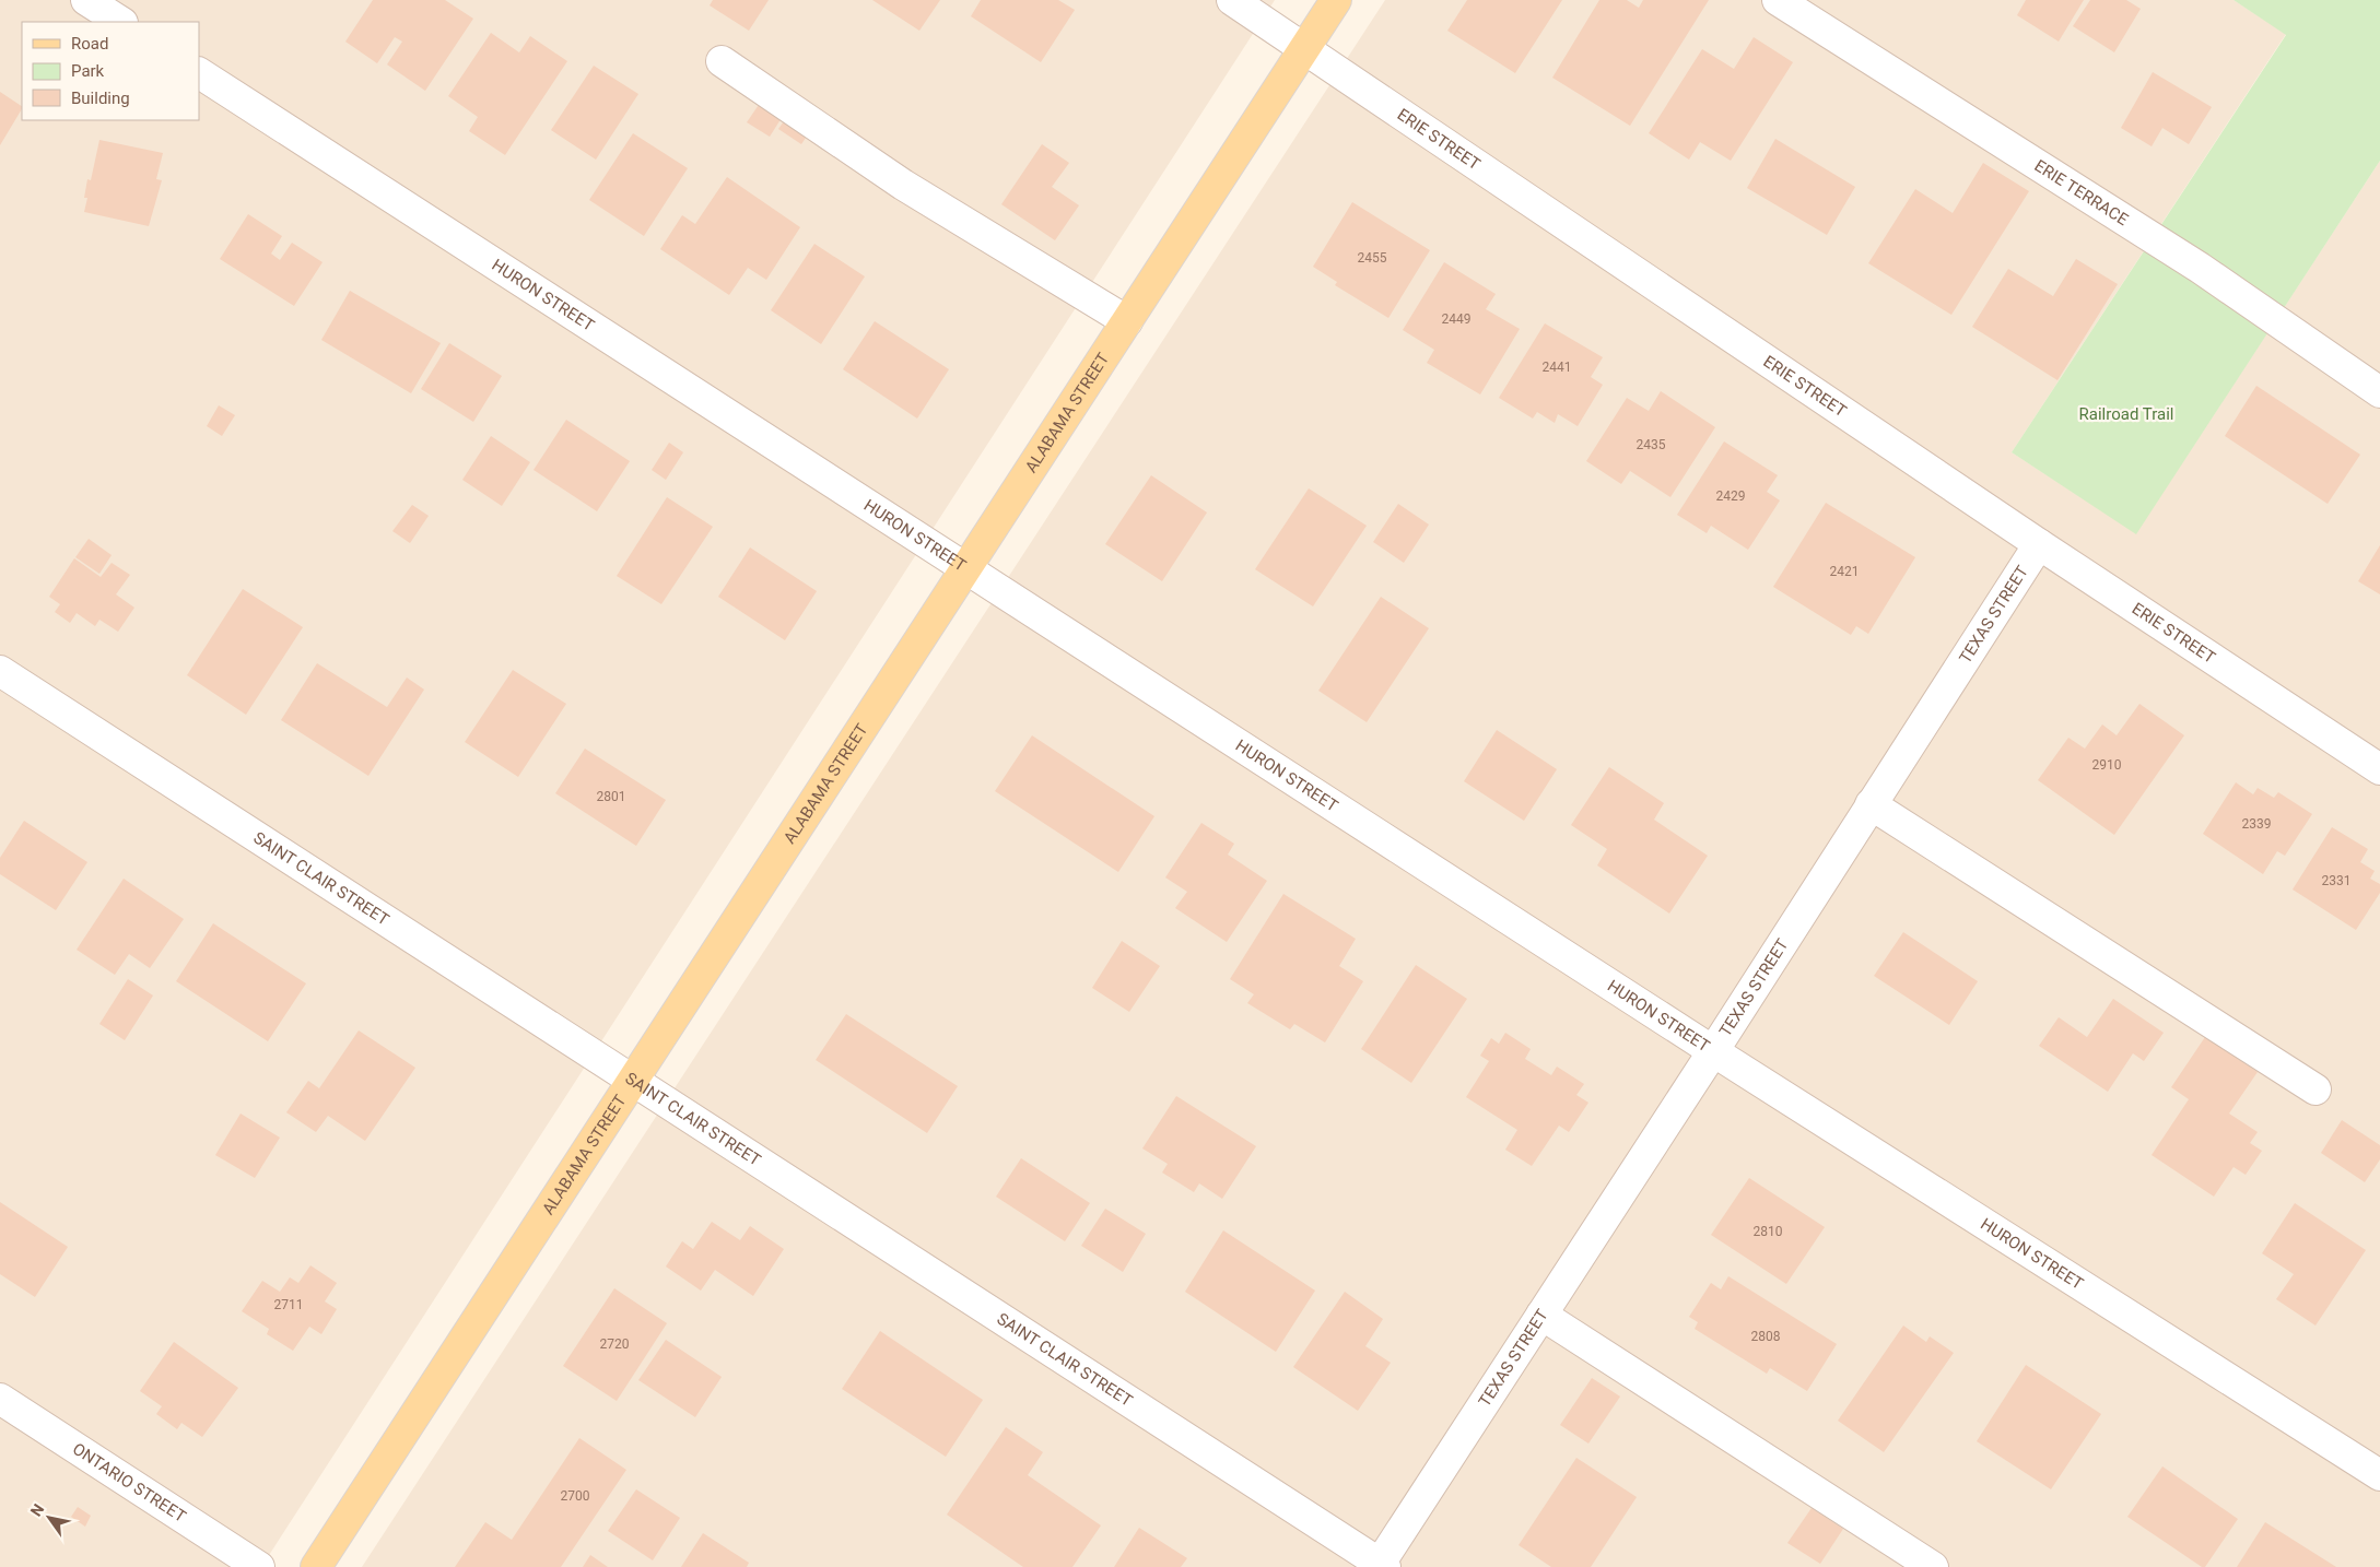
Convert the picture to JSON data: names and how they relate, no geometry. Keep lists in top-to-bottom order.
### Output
{
  "streets": {
    "main road": ["ALABAMA STREET"],
    "street": [
      "ERIE STREET",
      "ERIE TERRACE",
      "HURON STREET",
      "TEXAS STREET",
      "SAINT CLAIR STREET",
      "ONTARIO STREET"
    ]
  },
  "crossings": [
    ["ERIE STREET", "ALABAMA STREET"],
    ["ERIE STREET", "TEXAS STREET"],
    ["HURON STREET", "ALABAMA STREET"],
    ["HURON STREET", "TEXAS STREET"],
    ["ALABAMA STREET", "SAINT CLAIR STREET"],
    ["TEXAS STREET", "SAINT CLAIR STREET"]
  ],
  "parks": ["Railroad Trail"],
  "house_numbers": [
    "2455",
    "2449",
    "2441",
    "2435",
    "2429",
    "2421",
    "2910",
    "2801",
    "2339",
    "2331",
    "2810",
    "2711",
    "2808",
    "2720",
    "2700"
  ],
  "legend": ["Road", "Park", "Building"],
  "north": "top left"
}
